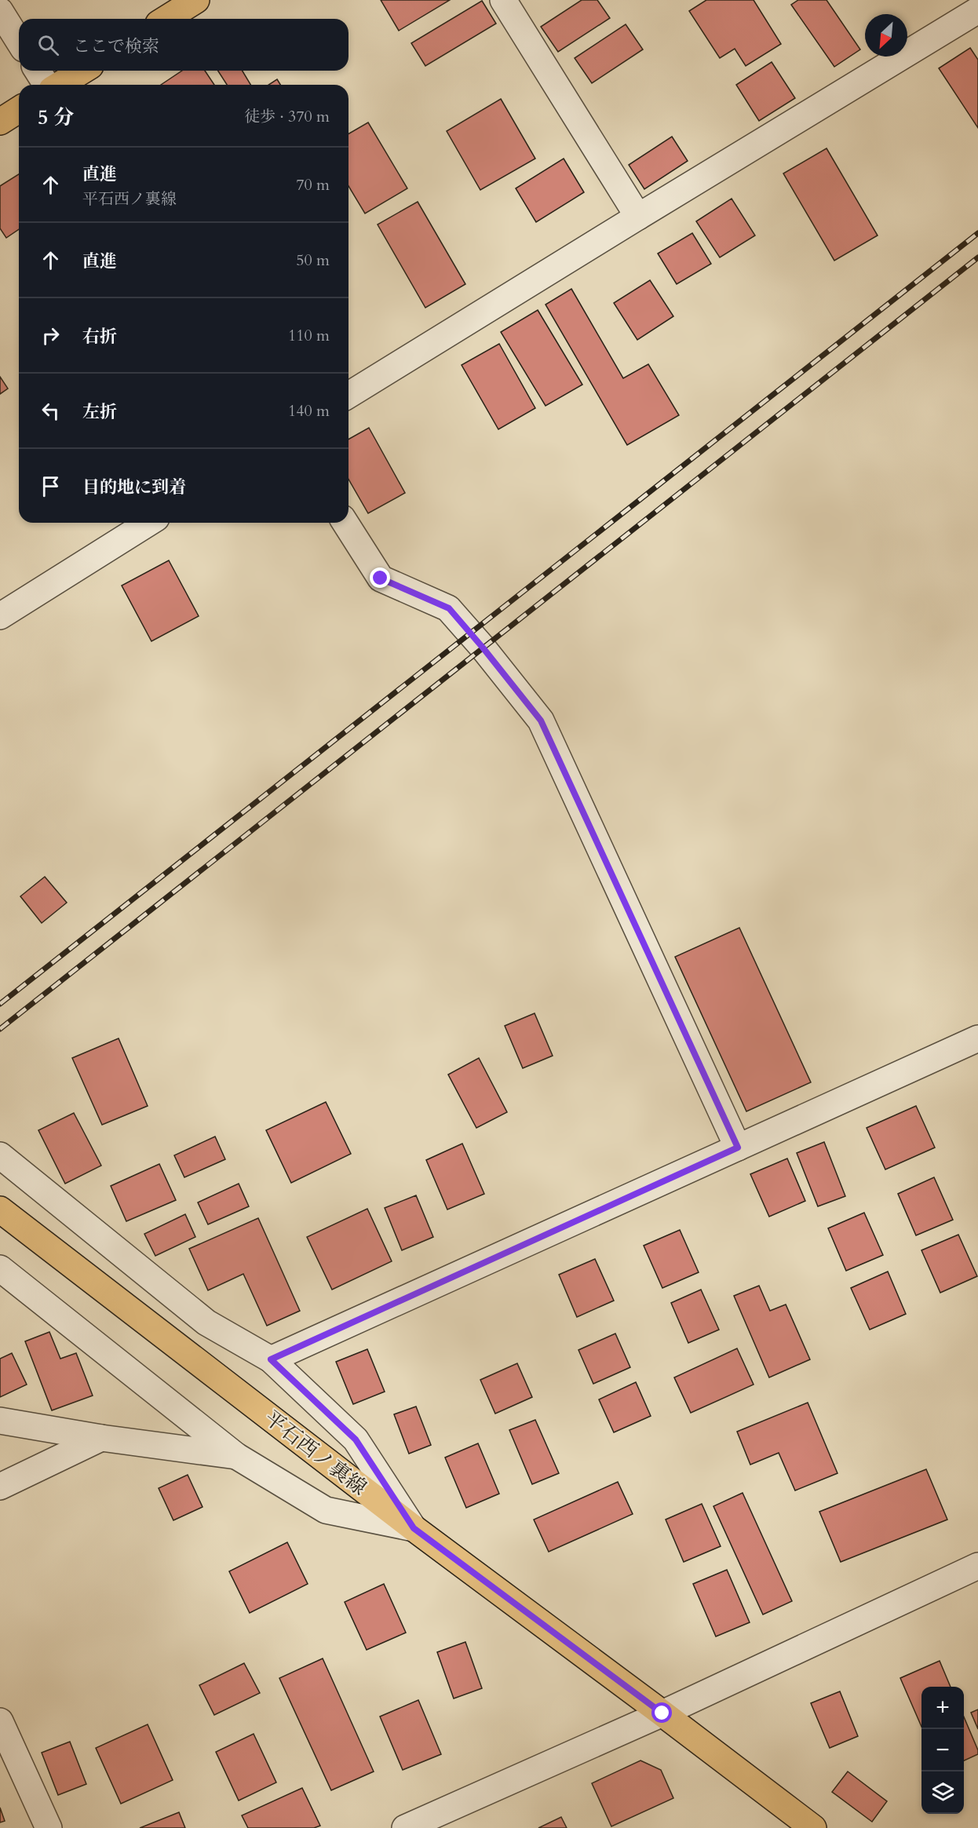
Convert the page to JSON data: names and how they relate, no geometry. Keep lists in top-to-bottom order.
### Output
{
  "streets": {
    "main road": ["平石西ノ裏線"]
  },
  "north": "bottom left",
  "page": {
    "search": "ここで検索",
    "heading": ["5 分", "徒歩 · 370 m"],
    "list": [
      ["直進", "平石西ノ裏線", "70 m"],
      ["直進", "50 m"],
      ["右折", "110 m"],
      ["左折", "140 m"],
      "目的地に到着"
    ],
    "map_buttons": ["+", "−"]
  }
}
